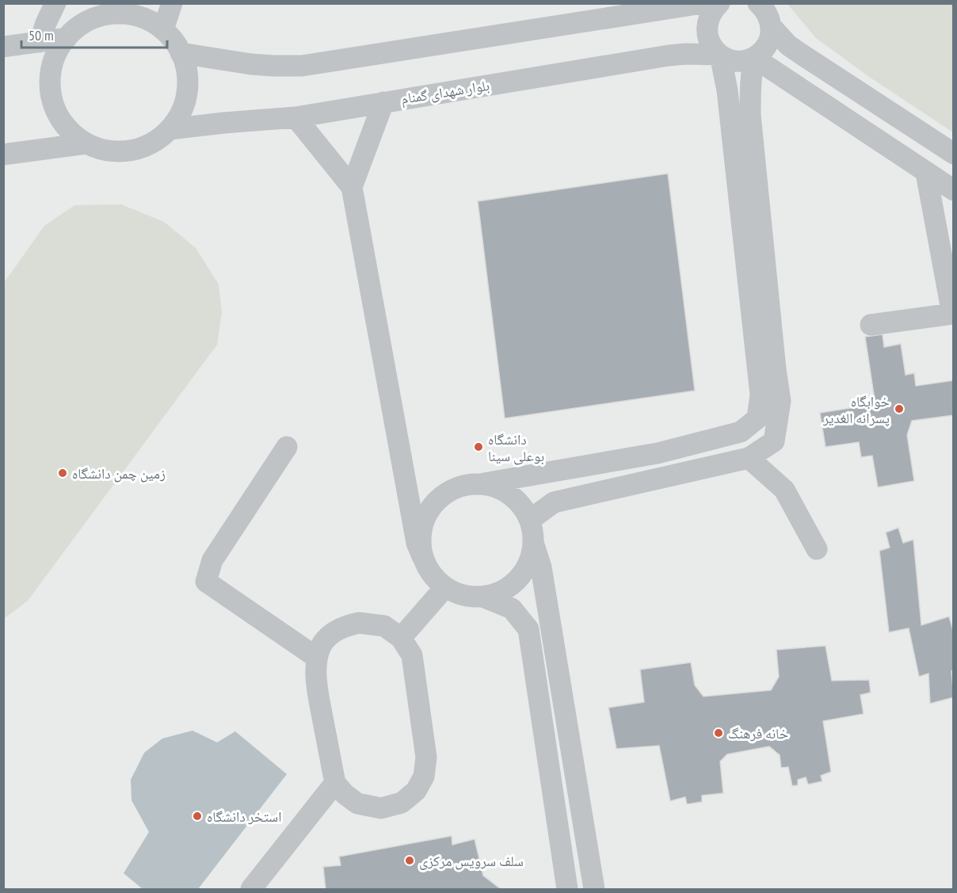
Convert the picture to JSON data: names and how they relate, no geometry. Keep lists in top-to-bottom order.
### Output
{
  "streets": {
    "street": ["بلوار شهدای گمنام"]
  },
  "places": [
    "خوابگاه پسرانه الغدیر",
    "دانشگاه بوعلی سینا",
    "زمین چمن دانشگاه",
    "خانه فرهنگ",
    "استخر دانشگاه",
    "سلف سرویس مرکزی"
  ],
  "scale_bar": "50 m"
}
